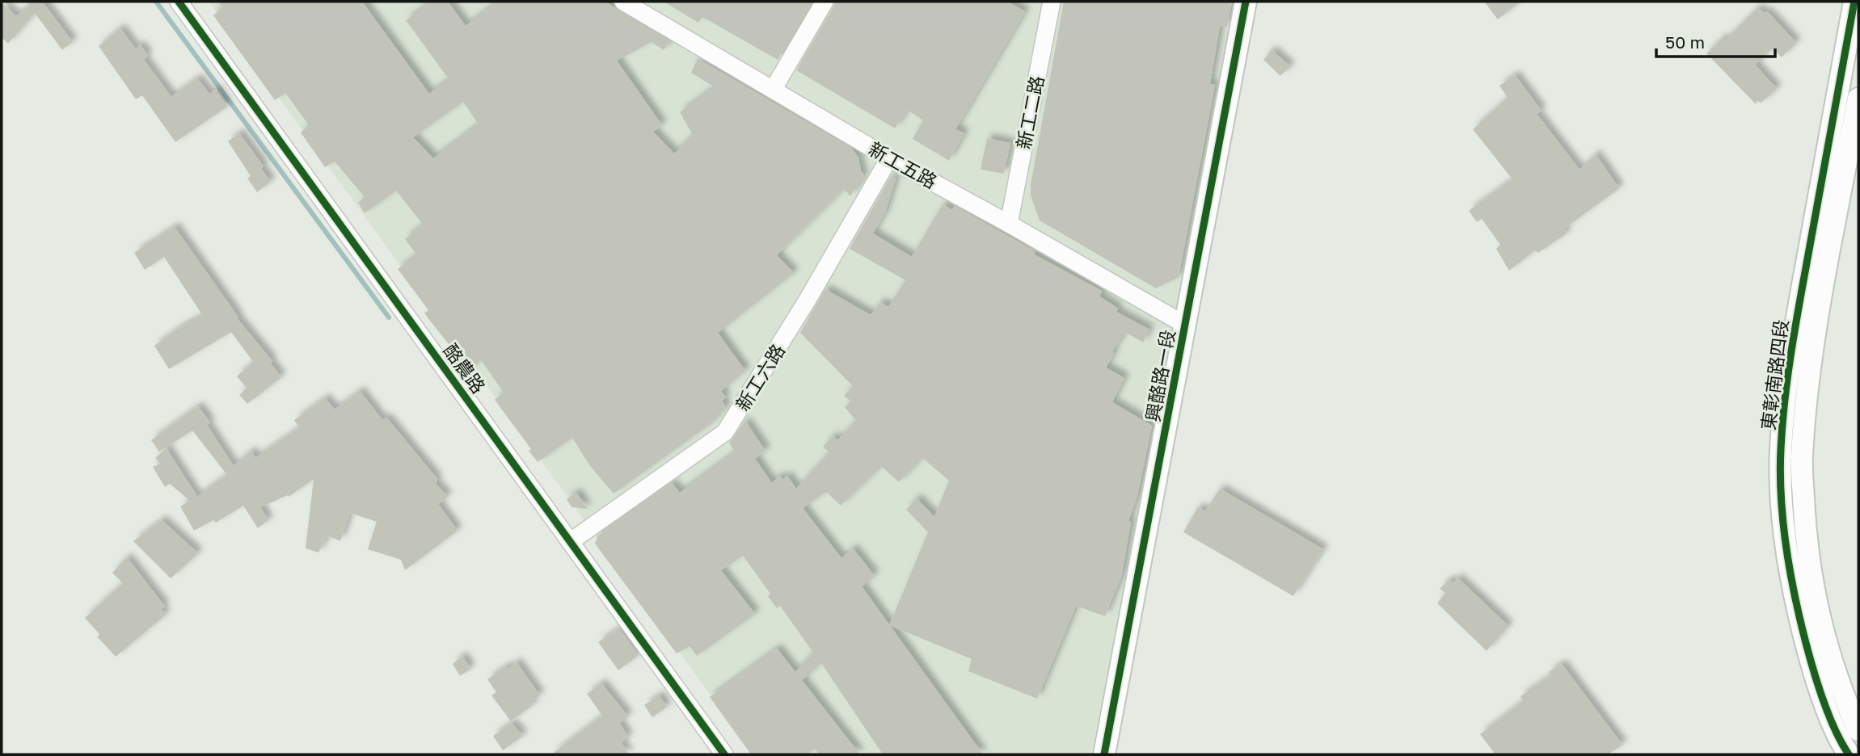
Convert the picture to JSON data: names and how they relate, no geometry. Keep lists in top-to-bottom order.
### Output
{
  "streets": {
    "street": [
      "新工二路",
      "新工五路",
      "酪農路",
      "東彰南路四段",
      "興酪路一段",
      "新工六路"
    ]
  },
  "crossings": [
    ["新工二路", "新工五路"],
    ["新工五路", "興酪路一段"],
    ["新工五路", "新工六路"],
    ["酪農路", "新工六路"]
  ],
  "scale_bar": "50 m"
}
